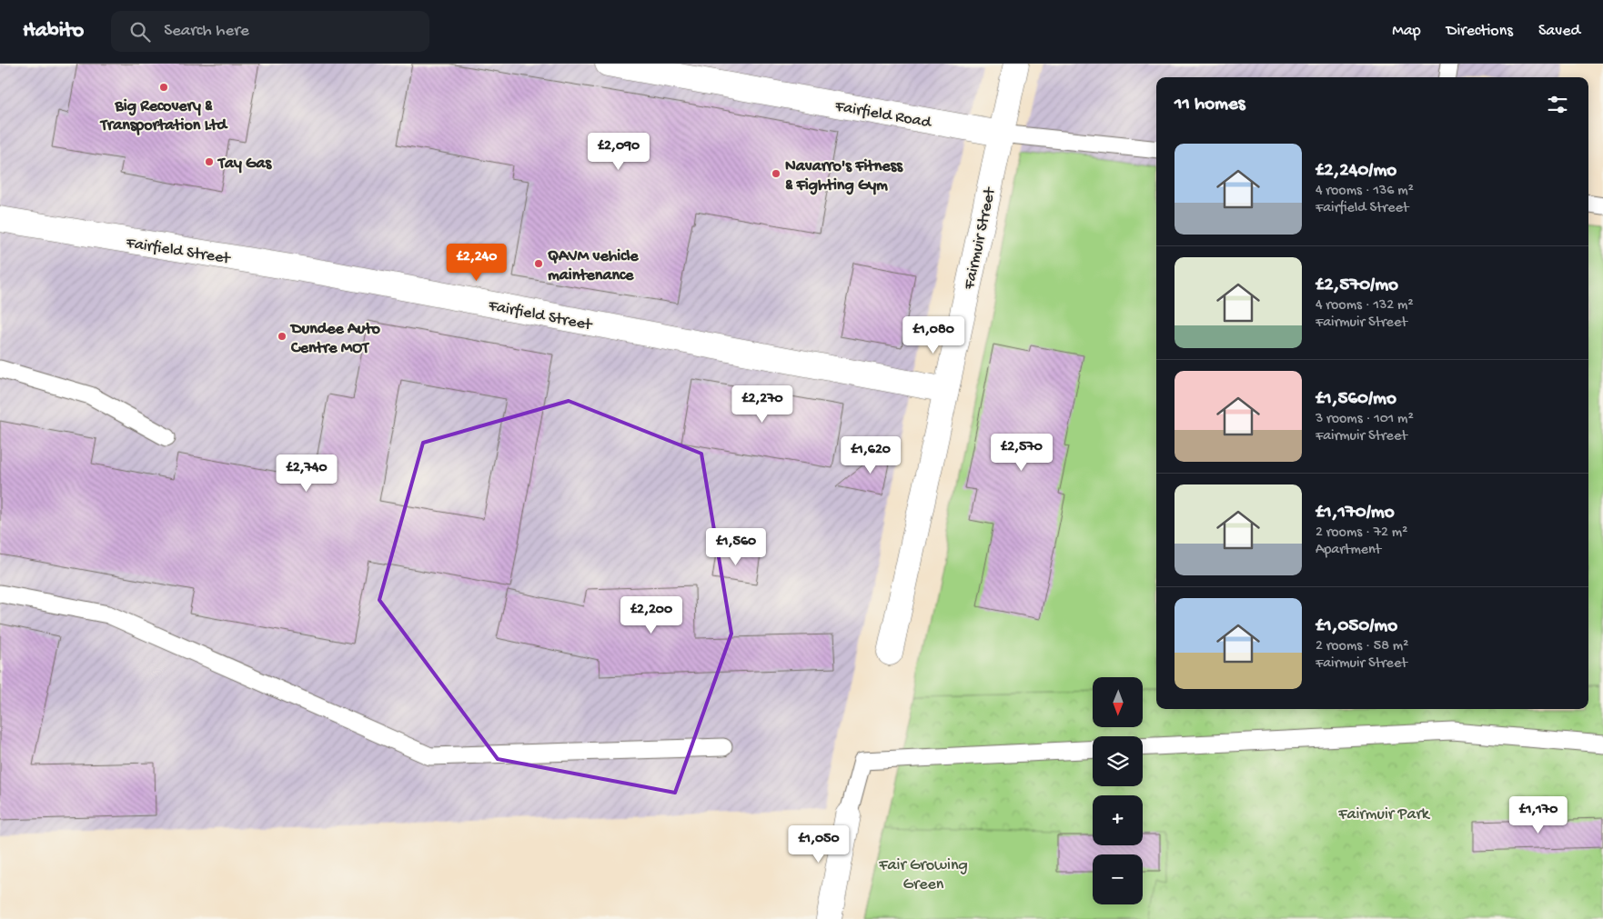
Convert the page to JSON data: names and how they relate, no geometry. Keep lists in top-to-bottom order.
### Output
{
  "streets": {
    "street": ["Fairfield Road", "Fairmuir Street", "Fairfield Street"]
  },
  "crossings": [
    ["Fairfield Road", "Fairmuir Street"],
    ["Fairmuir Street", "Fairfield Street"]
  ],
  "parks": ["Fairmuir Park", "Fair Growing Green"],
  "places": [
    "Big Recovery & Transportation Ltd",
    "Tay Gas",
    "Navarro's Fitness & Fighting Gym",
    "QAVM vehicle maintenance",
    "Dundee Auto Centre MOT"
  ],
  "north": "bottom",
  "page": {
    "header": "Habito",
    "search": "Search here",
    "nav": ["Map", "Directions", "Saved"],
    "heading": "11 homes",
    "list": [
      {
        "name": "£2,240/mo",
        "note": "4 rooms · 136 m² · Fairfield Street"
      },
      {
        "name": "£2,570/mo",
        "note": "4 rooms · 132 m² · Fairmuir Street"
      },
      {
        "name": "£1,560/mo",
        "note": "3 rooms · 101 m² · Fairmuir Street"
      },
      {
        "name": "£1,170/mo",
        "note": "2 rooms · 72 m² · Apartment"
      },
      {
        "name": "£1,050/mo",
        "note": "2 rooms · 58 m² · Fairmuir Street"
      }
    ],
    "price": [
      "£2,090",
      "£2,240",
      "£1,080",
      "£2,270",
      "£2,570",
      "£1,620",
      "£2,740",
      "£1,560",
      "£2,200",
      "£1,170",
      "£1,050"
    ],
    "map_buttons": ["+", "−"]
  }
}
